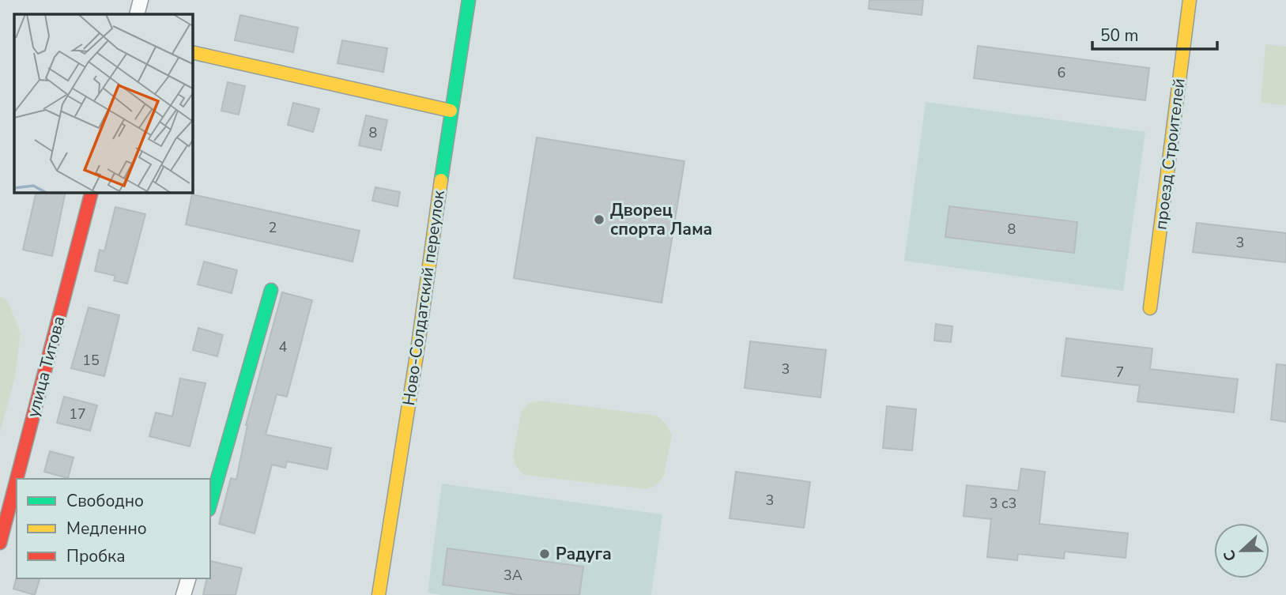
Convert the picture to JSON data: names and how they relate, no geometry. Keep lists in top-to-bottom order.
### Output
{
  "streets": {
    "street": ["проезд Строителей", "Ново-Солдатский переулок", "улица Титова"]
  },
  "places": ["Дворец спорта Лама", "Радуга"],
  "house_numbers": [
    "6",
    "8",
    "2",
    "8",
    "3",
    "4",
    "15",
    "3",
    "7",
    "17",
    "3",
    "3 с3",
    "3А"
  ],
  "legend": ["Свободно", "Медленно", "Пробка"],
  "scale_bar": "50 m",
  "north": "left"
}
